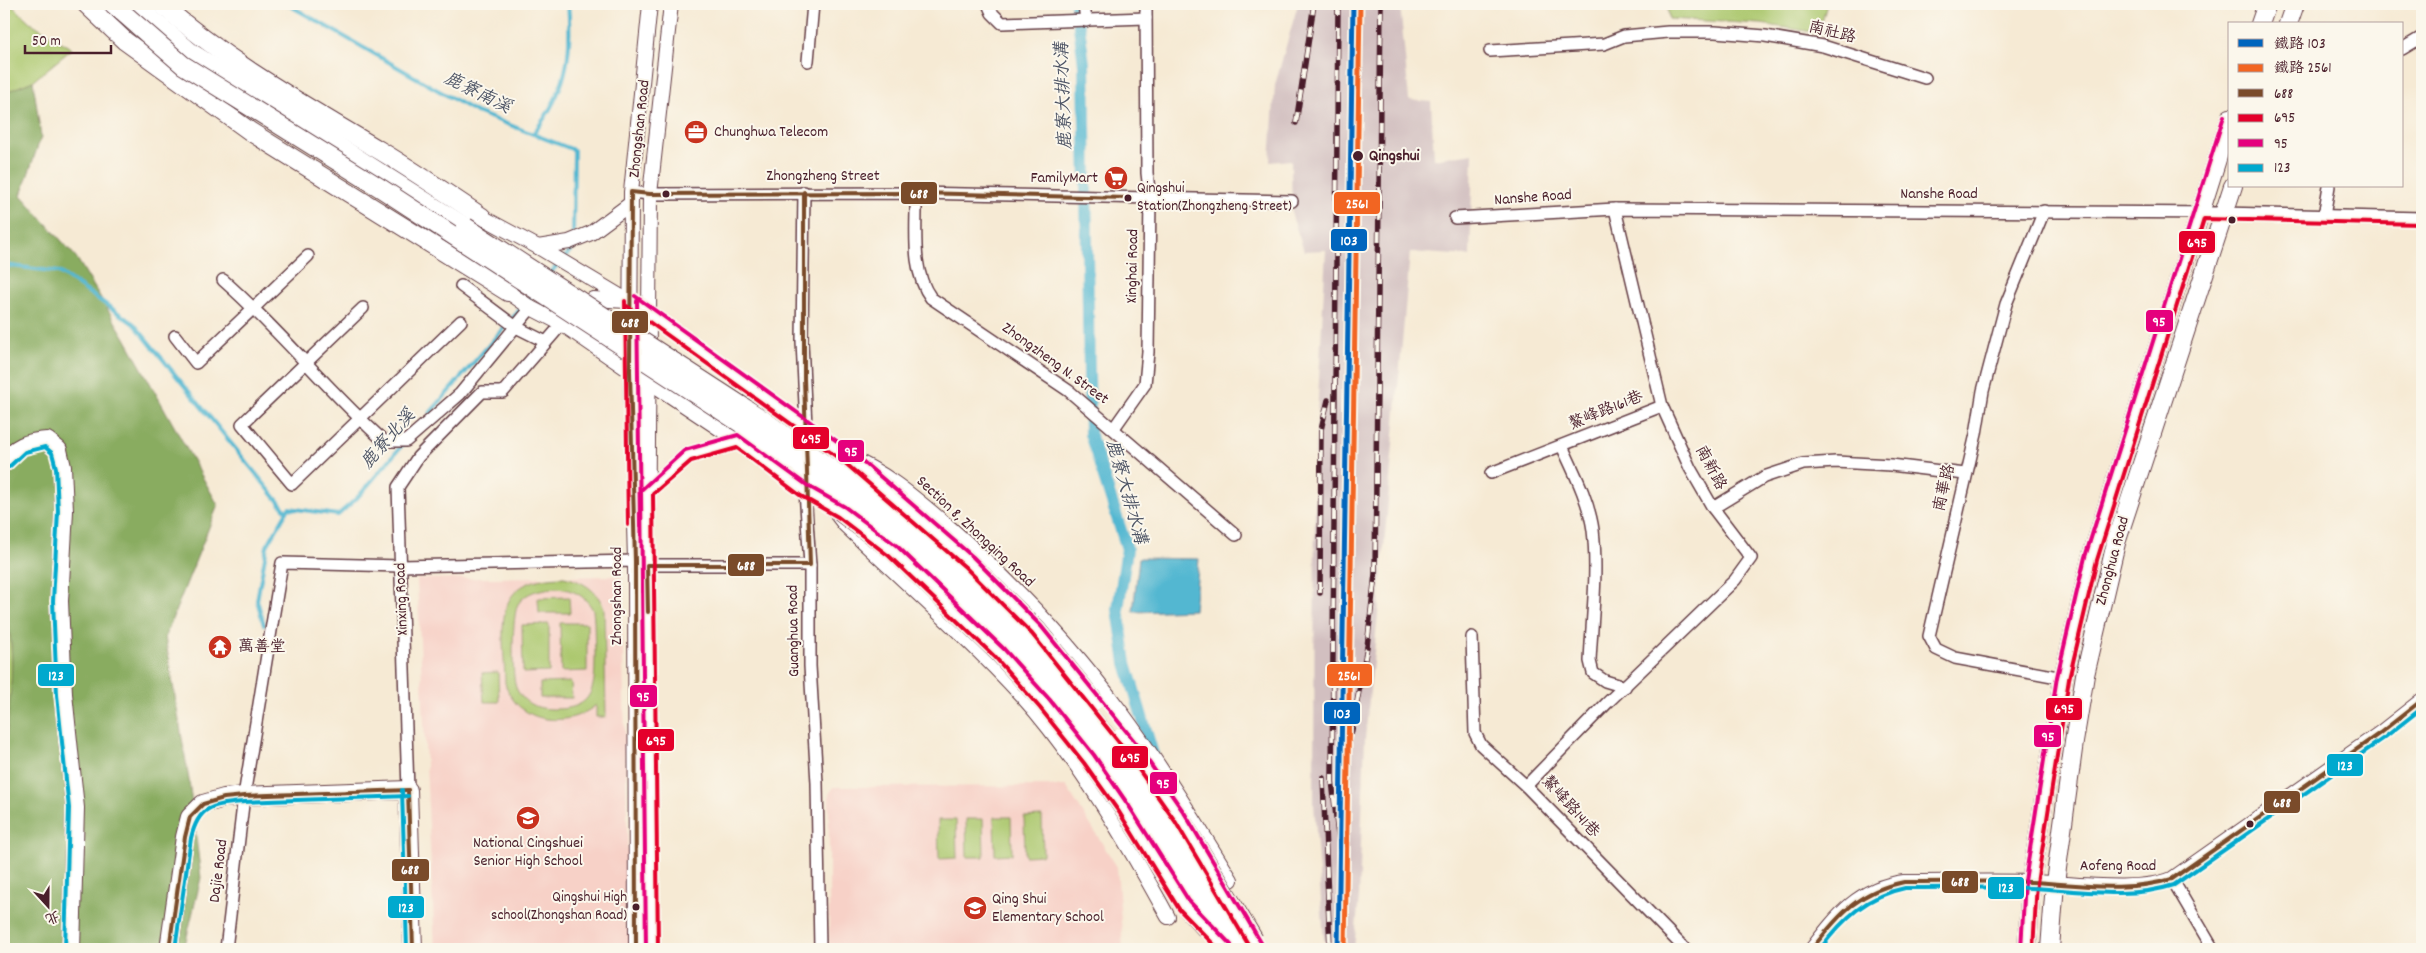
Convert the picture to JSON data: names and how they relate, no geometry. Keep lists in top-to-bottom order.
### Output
{
  "streets": {
    "main road": ["Zhonghua Road", "Xinxing Road"],
    "street": [
      "南社路",
      "Zhongshan Road",
      "Zhongzheng Street",
      "Nanshe Road",
      "Xinghai Road",
      "Zhongzheng N. Street",
      "鰲峰路161巷",
      "南新路",
      "南華路",
      "Section 8, Zhongqing Road",
      "Guanghua Road",
      "鰲峰路141巷",
      "Aofeng Road",
      "Dajie Road"
    ]
  },
  "crossings": [
    ["Zhongshan Road", "Zhongzheng Street"],
    ["Zhongshan Road", "Section 8, Zhongqing Road"],
    ["Zhongzheng Street", "Xinghai Road"],
    ["Zhongzheng Street", "Zhongzheng N. Street"],
    ["Zhongzheng Street", "Guanghua Road"],
    ["Nanshe Road", "南新路"],
    ["Nanshe Road", "南華路"],
    ["Nanshe Road", "Zhonghua Road"],
    ["Xinghai Road", "Zhongzheng N. Street"],
    ["鰲峰路161巷", "南新路"],
    ["鰲峰路161巷", "鰲峰路141巷"],
    ["南新路", "鰲峰路141巷"],
    ["南華路", "Zhonghua Road"],
    ["Section 8, Zhongqing Road", "Guanghua Road"],
    ["Zhonghua Road", "Aofeng Road"],
    ["Xinxing Road", "Dajie Road"]
  ],
  "water": ["鹿寮南溪", "鹿寮大排水溝", "鹿寮北溪"],
  "places": {
    "office": ["Chunghwa Telecom"],
    "other": ["Qingshui", "Qingshui Station(Zhongzheng Street)", "Qingshui High school(Zhongshan Road)"],
    "supermarket": ["FamilyMart"],
    "temple": ["萬善堂"],
    "school or university": ["National Cingshuei Senior High School", "Qing Shui Elementary School"]
  },
  "lines": [
    "rail line 103",
    "rail line 2561",
    "transit line 95",
    "transit line 688",
    "transit line 695",
    "transit line 123"
  ],
  "legend": [
    "鐵路 103",
    "鐵路 2561",
    "688",
    "695",
    "95",
    "123"
  ],
  "scale_bar": "50 m",
  "north": "bottom"
}
